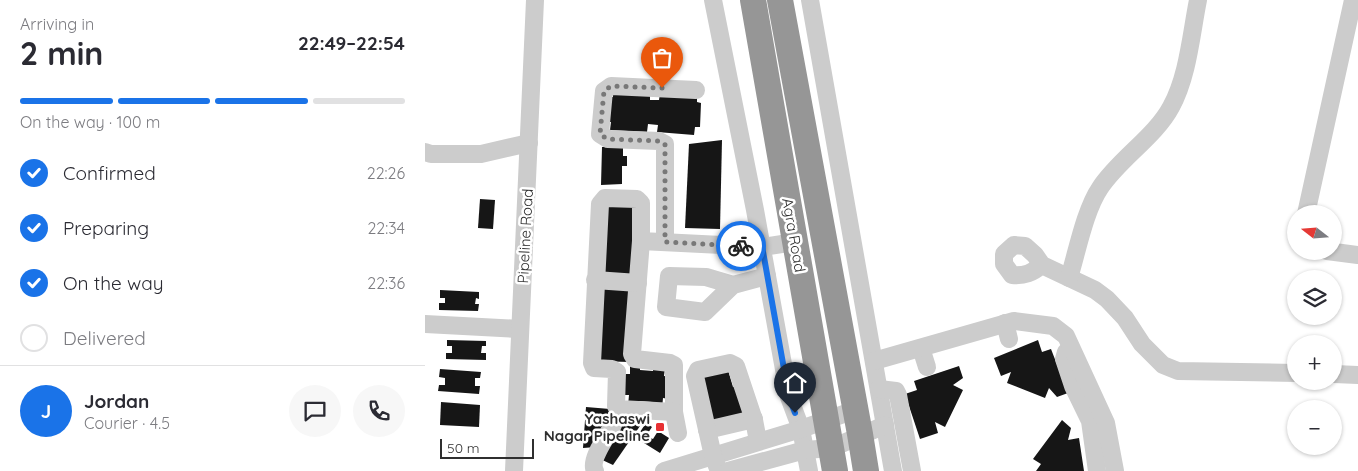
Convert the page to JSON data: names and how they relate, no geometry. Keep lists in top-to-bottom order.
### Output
{
  "streets": {
    "highway": ["Agra Road"],
    "street": ["Pipeline Road"]
  },
  "places": {
    "transit": ["Yashaswi Nagar Pipeline"]
  },
  "scale_bar": "50 m",
  "north": "left",
  "page": {
    "heading": ["2 min", "Arriving in", "22:49–22:54"],
    "panel": ["Jordan", "Courier · 4.5"],
    "bar": "On the way · 100 m",
    "list": [
      ["Confirmed", "22:26"],
      ["Preparing", "22:34"],
      ["On the way", "22:36"],
      "Delivered"
    ],
    "map_buttons": ["+", "−"],
    "round": "J",
    "scale": "50 m"
  }
}
